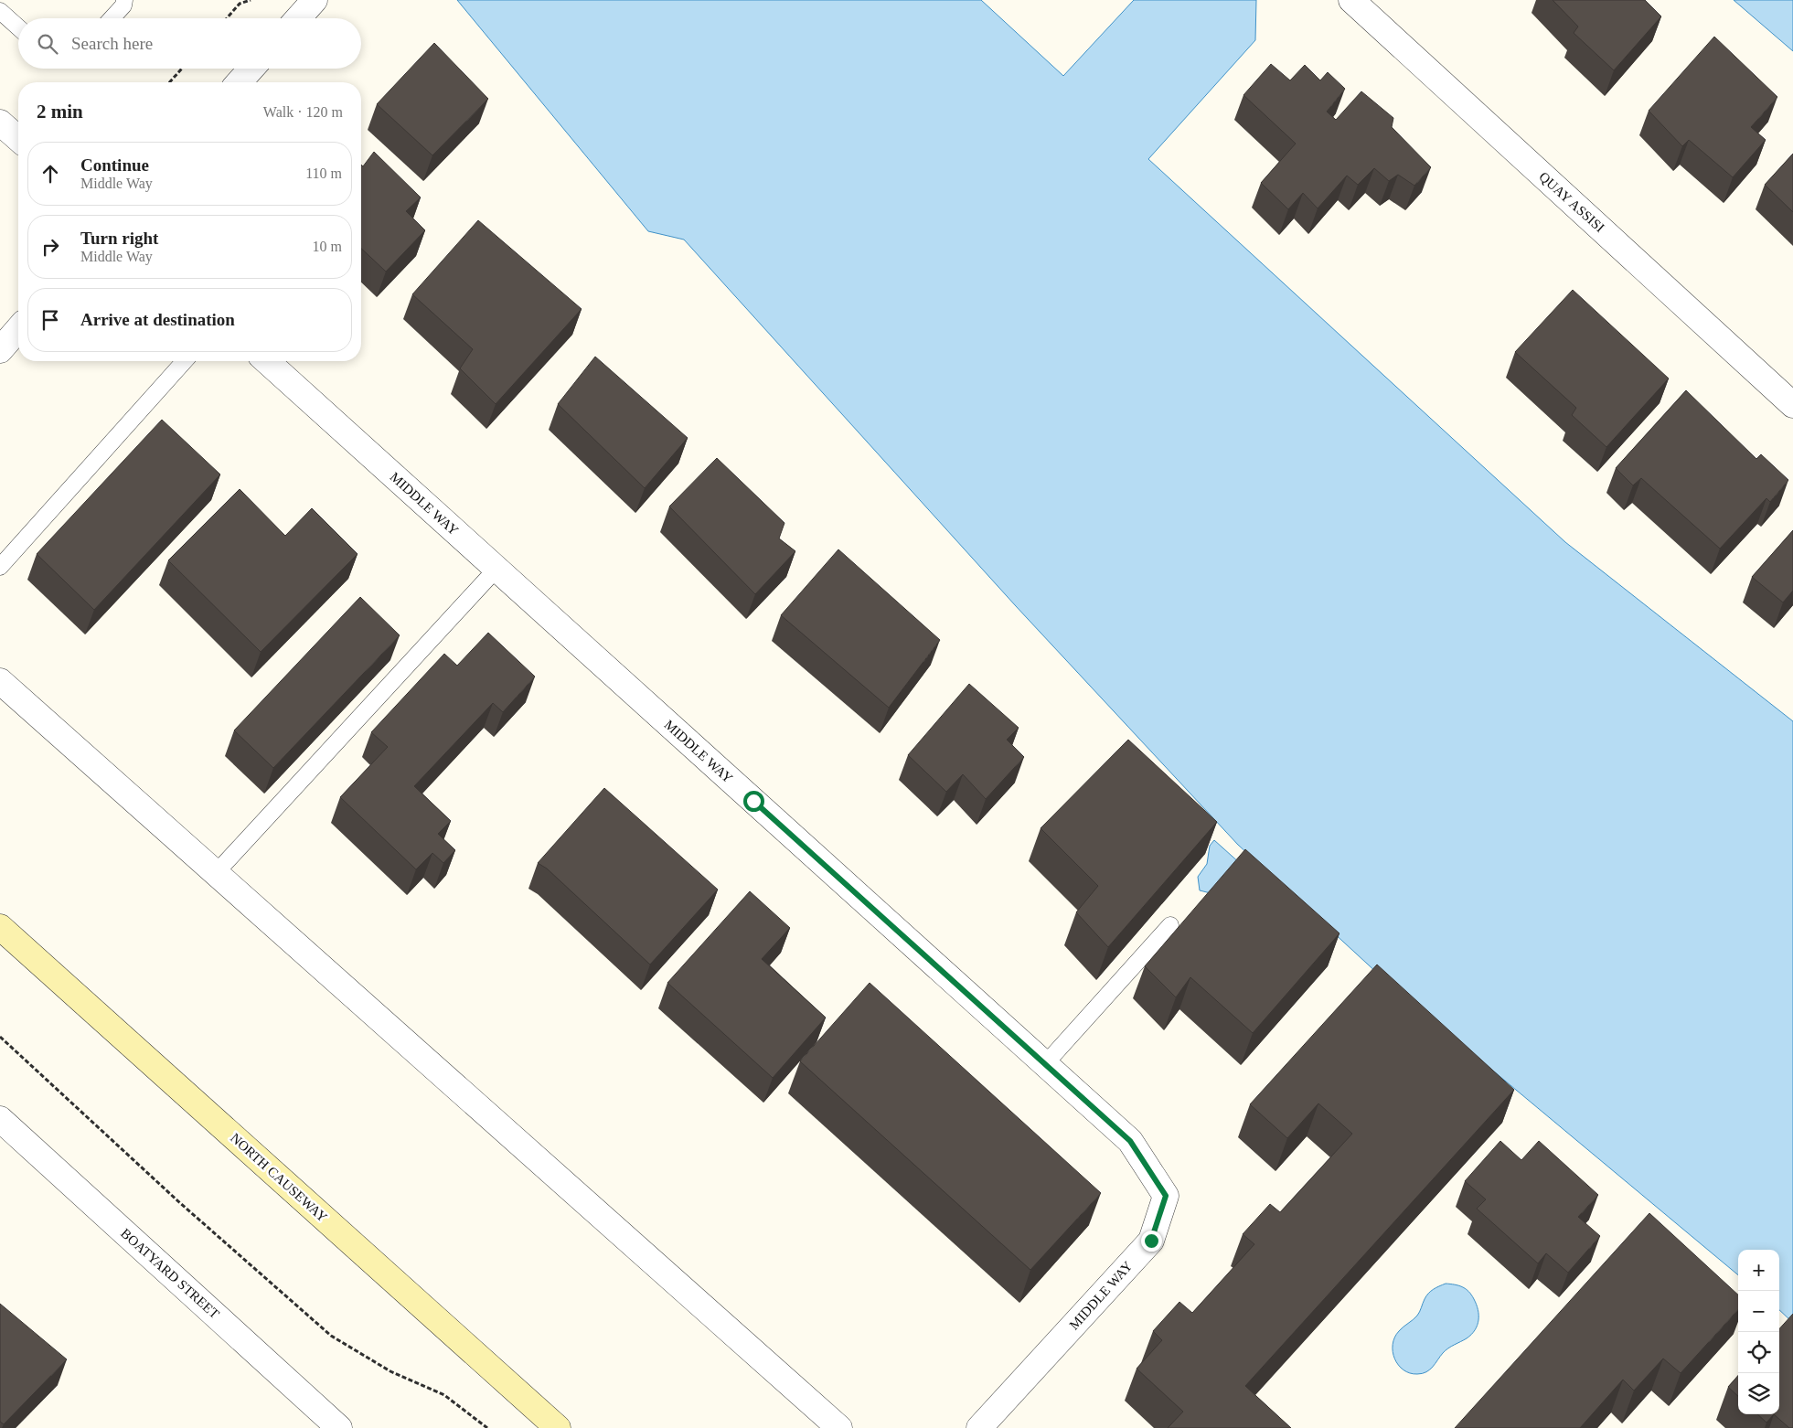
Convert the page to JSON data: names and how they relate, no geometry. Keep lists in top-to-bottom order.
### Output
{
  "streets": {
    "main road": ["NORTH CAUSEWAY"],
    "street": ["QUAY ASSISI", "MIDDLE WAY", "BOATYARD STREET"]
  },
  "page": {
    "search": "Search here",
    "heading": ["2 min", "Walk · 120 m"],
    "list": [
      ["Continue", "Middle Way", "110 m"],
      ["Turn right", "Middle Way", "10 m"],
      "Arrive at destination"
    ],
    "map_buttons": ["+", "−"]
  }
}
